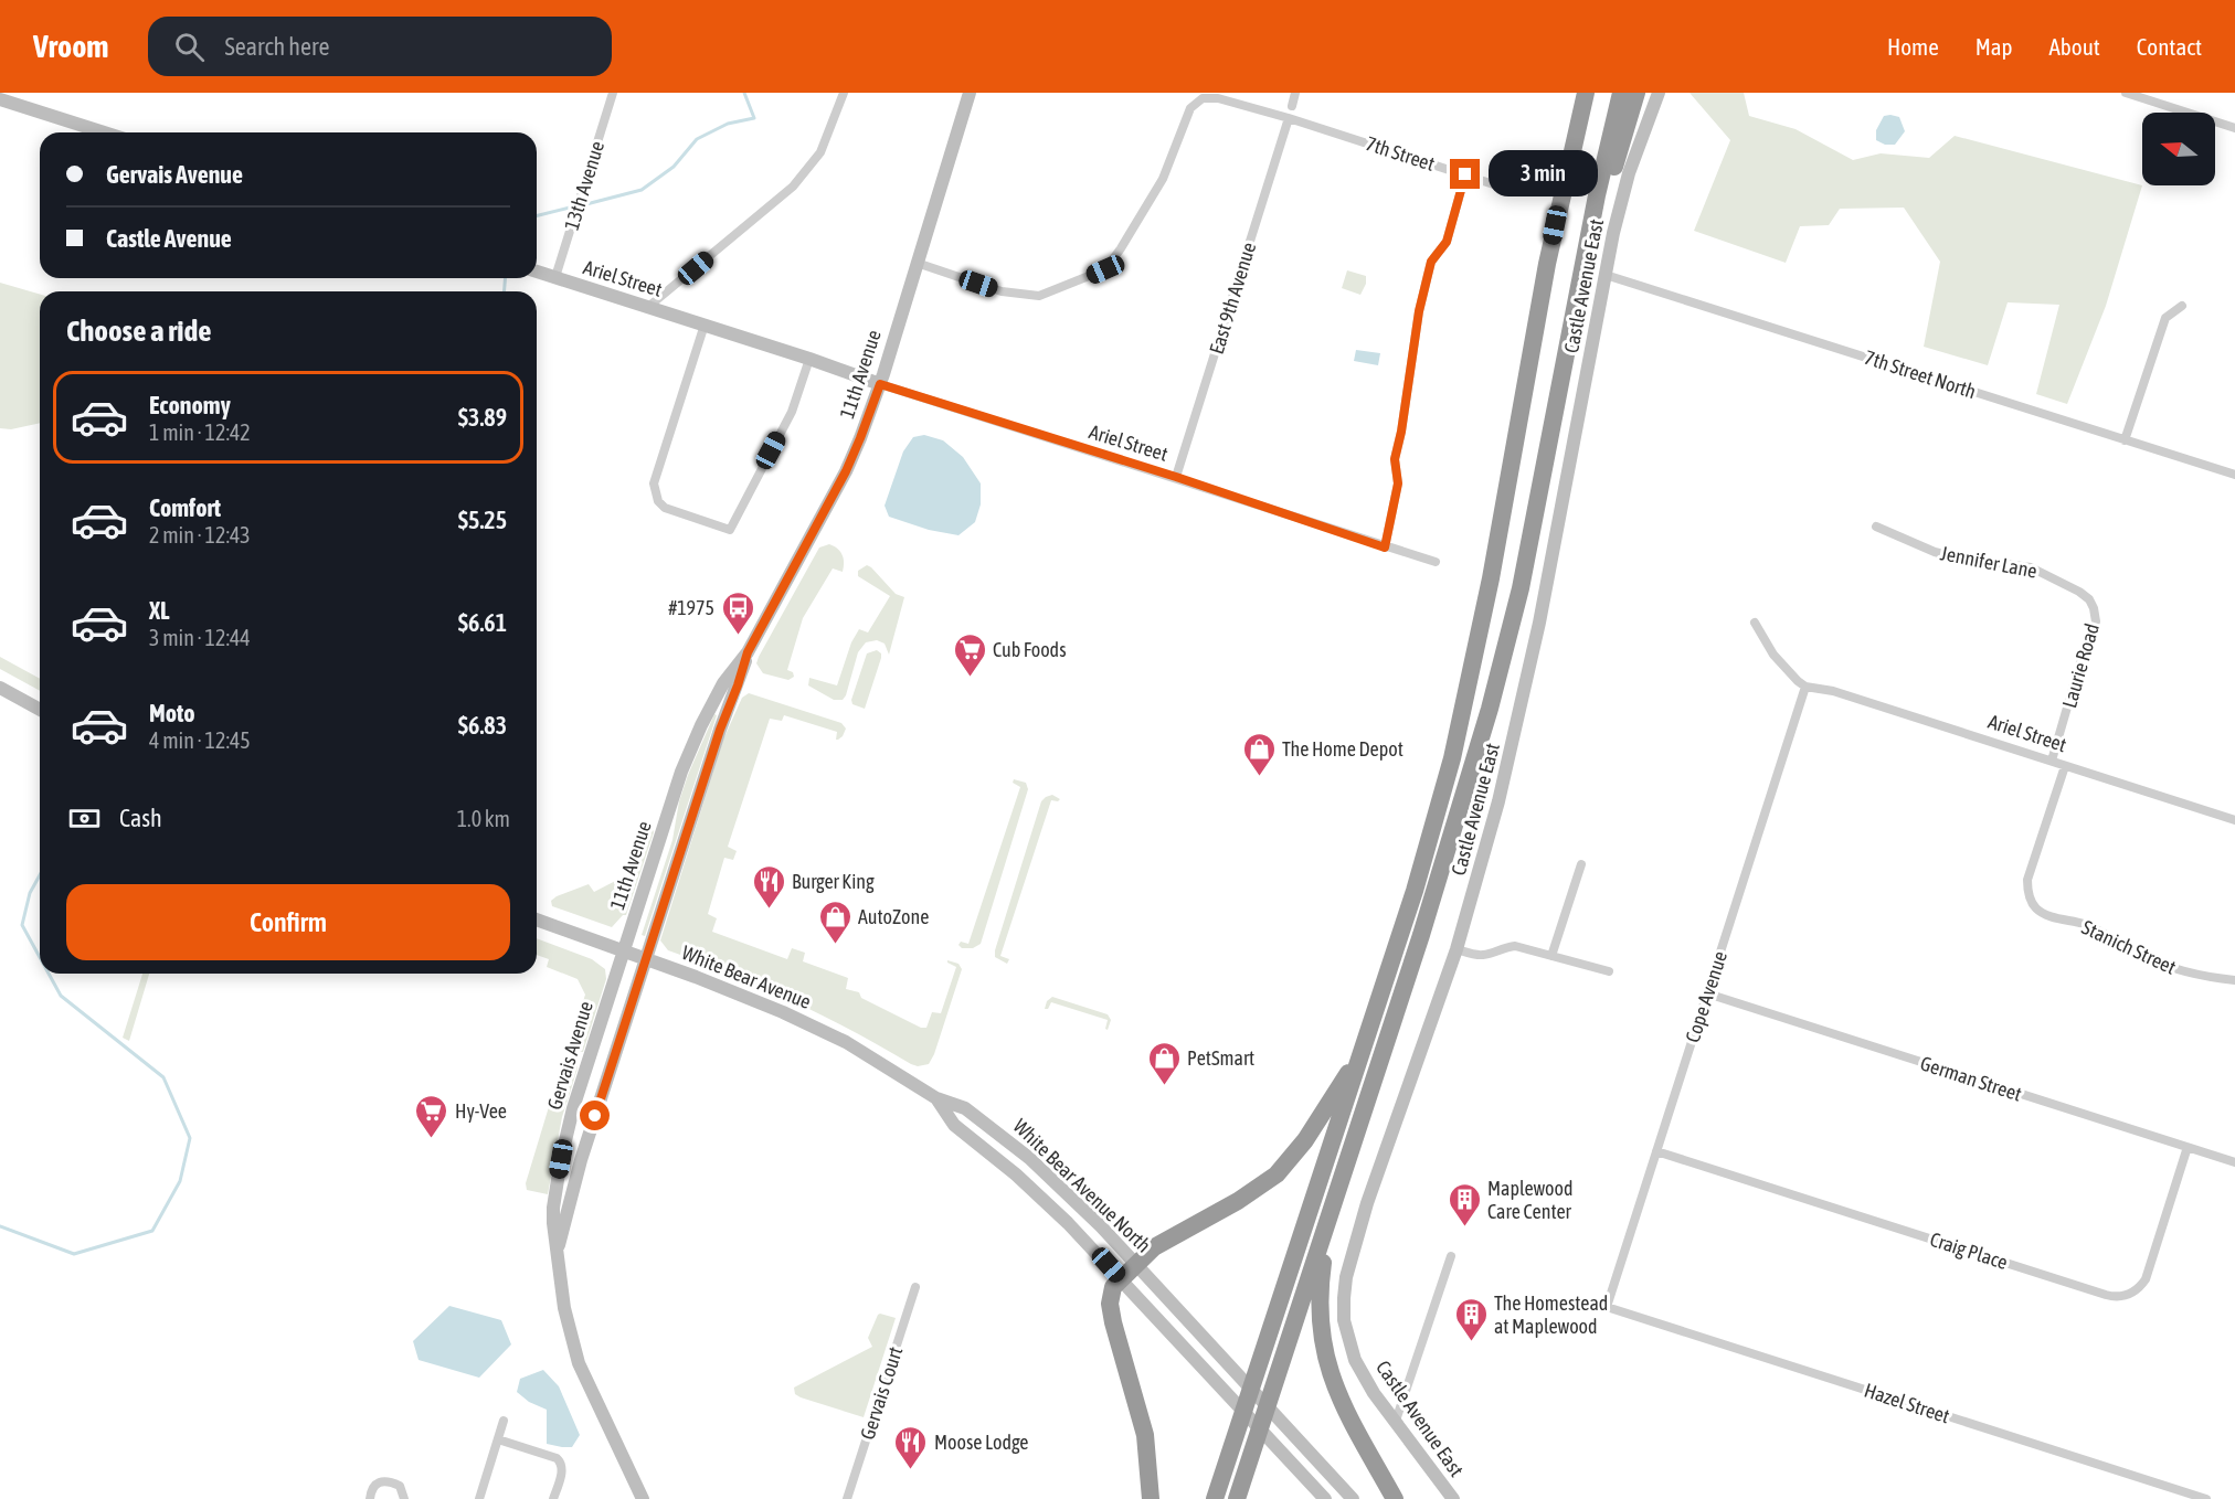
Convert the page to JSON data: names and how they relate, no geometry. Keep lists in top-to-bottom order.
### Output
{
  "streets": {
    "street": [
      "7th Street",
      "13th Avenue",
      "Ariel Street",
      "Castle Avenue East",
      "East 9th Avenue",
      "11th Avenue",
      "7th Street North",
      "Jennifer Lane",
      "Laurie Road",
      "Stanich Street",
      "White Bear Avenue",
      "Cope Avenue",
      "Gervais Avenue",
      "German Street",
      "White Bear Avenue North",
      "Craig Place",
      "Gervais Court",
      "Hazel Street"
    ]
  },
  "crossings": [
    ["7th Street", "East 9th Avenue"],
    ["7th Street", "11th Avenue"],
    ["13th Avenue", "Ariel Street"],
    ["Ariel Street", "East 9th Avenue"],
    ["Ariel Street", "11th Avenue"],
    ["Ariel Street", "Laurie Road"],
    ["Ariel Street", "Stanich Street"],
    ["Ariel Street", "Cope Avenue"],
    ["Castle Avenue East", "7th Street North"],
    ["11th Avenue", "White Bear Avenue"],
    ["11th Avenue", "Gervais Avenue"],
    ["Jennifer Lane", "Laurie Road"],
    ["White Bear Avenue", "Gervais Avenue"],
    ["White Bear Avenue", "White Bear Avenue North"],
    ["Cope Avenue", "German Street"],
    ["Cope Avenue", "Craig Place"],
    ["Cope Avenue", "Hazel Street"],
    ["German Street", "Craig Place"]
  ],
  "places": {
    "bus stop": ["#1975"],
    "supermarket": ["Cub Foods", "Hy-Vee"],
    "shop": ["The Home Depot", "AutoZone", "PetSmart"],
    "restaurant": ["Burger King", "Moose Lodge"],
    "building": ["Maplewood Care Center", "The Homestead at Maplewood"]
  },
  "north": "left",
  "page": {
    "header": "Vroom",
    "search": "Search here",
    "nav": [
      "Home",
      "Map",
      "About",
      "Contact"
    ],
    "banner": ["Gervais Avenue", "Castle Avenue"],
    "bubble": "3 min",
    "heading": "Choose a ride",
    "list": [
      {
        "name": "Economy",
        "note": "1 min · 12:42",
        "value": "$3.89"
      },
      {
        "name": "Comfort",
        "note": "2 min · 12:43",
        "value": "$5.25"
      },
      {
        "name": "XL",
        "note": "3 min · 12:44",
        "value": "$6.61"
      },
      {
        "name": "Moto",
        "note": "4 min · 12:45",
        "value": "$6.83"
      }
    ],
    "pay": ["Cash", "1.0 km"],
    "buttons": "Confirm"
  }
}
